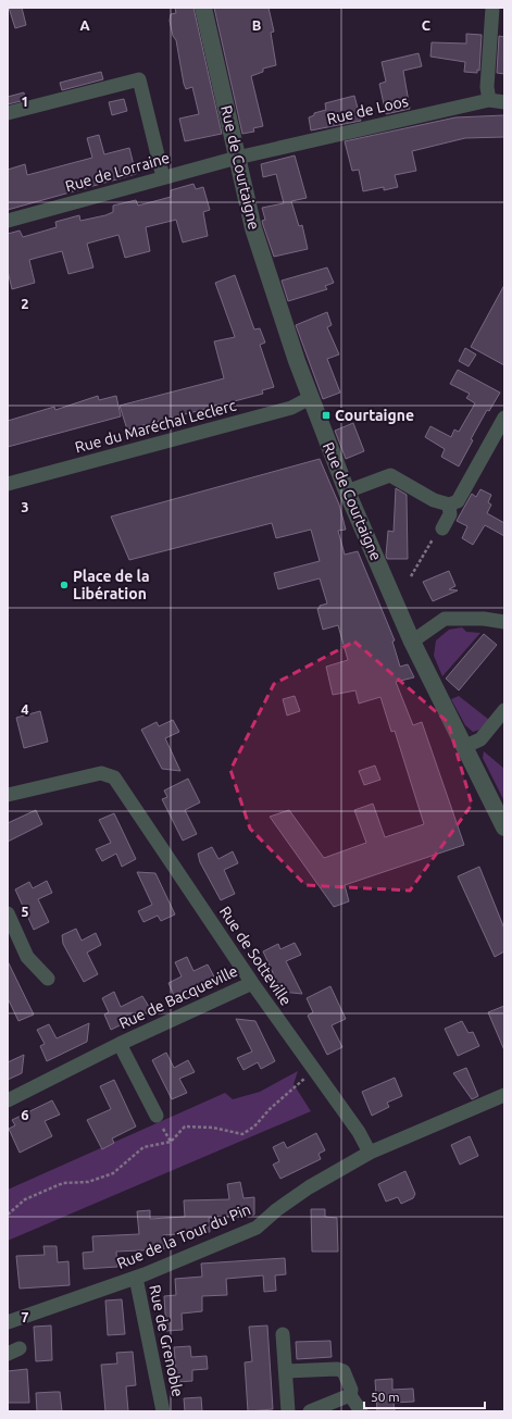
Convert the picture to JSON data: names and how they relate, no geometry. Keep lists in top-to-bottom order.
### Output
{
  "streets": {
    "street": [
      "Rue de Loos",
      "Rue de Courtaigne",
      "Rue de Lorraine",
      "Rue du Maréchal Leclerc",
      "Rue de Sotteville",
      "Rue de Bacqueville",
      "Rue de la Tour du Pin",
      "Rue de Grenoble"
    ]
  },
  "crossings": [
    ["Rue de Loos", "Rue de Courtaigne"],
    ["Rue de Loos", "Rue de Lorraine"],
    ["Rue de Courtaigne", "Rue de Lorraine"],
    ["Rue de Courtaigne", "Rue du Maréchal Leclerc"],
    ["Rue de Sotteville", "Rue de Bacqueville"],
    ["Rue de Sotteville", "Rue de la Tour du Pin"],
    ["Rue de la Tour du Pin", "Rue de Grenoble"]
  ],
  "places": {
    "transit": ["Courtaigne"],
    "other": ["Place de la Libération"]
  },
  "scale_bar": "50 m",
  "grid": {
    "columns": ["A", "B", "C"],
    "rows": [
      "1",
      "2",
      "3",
      "4",
      "5",
      "6",
      "7"
    ]
  }
}
